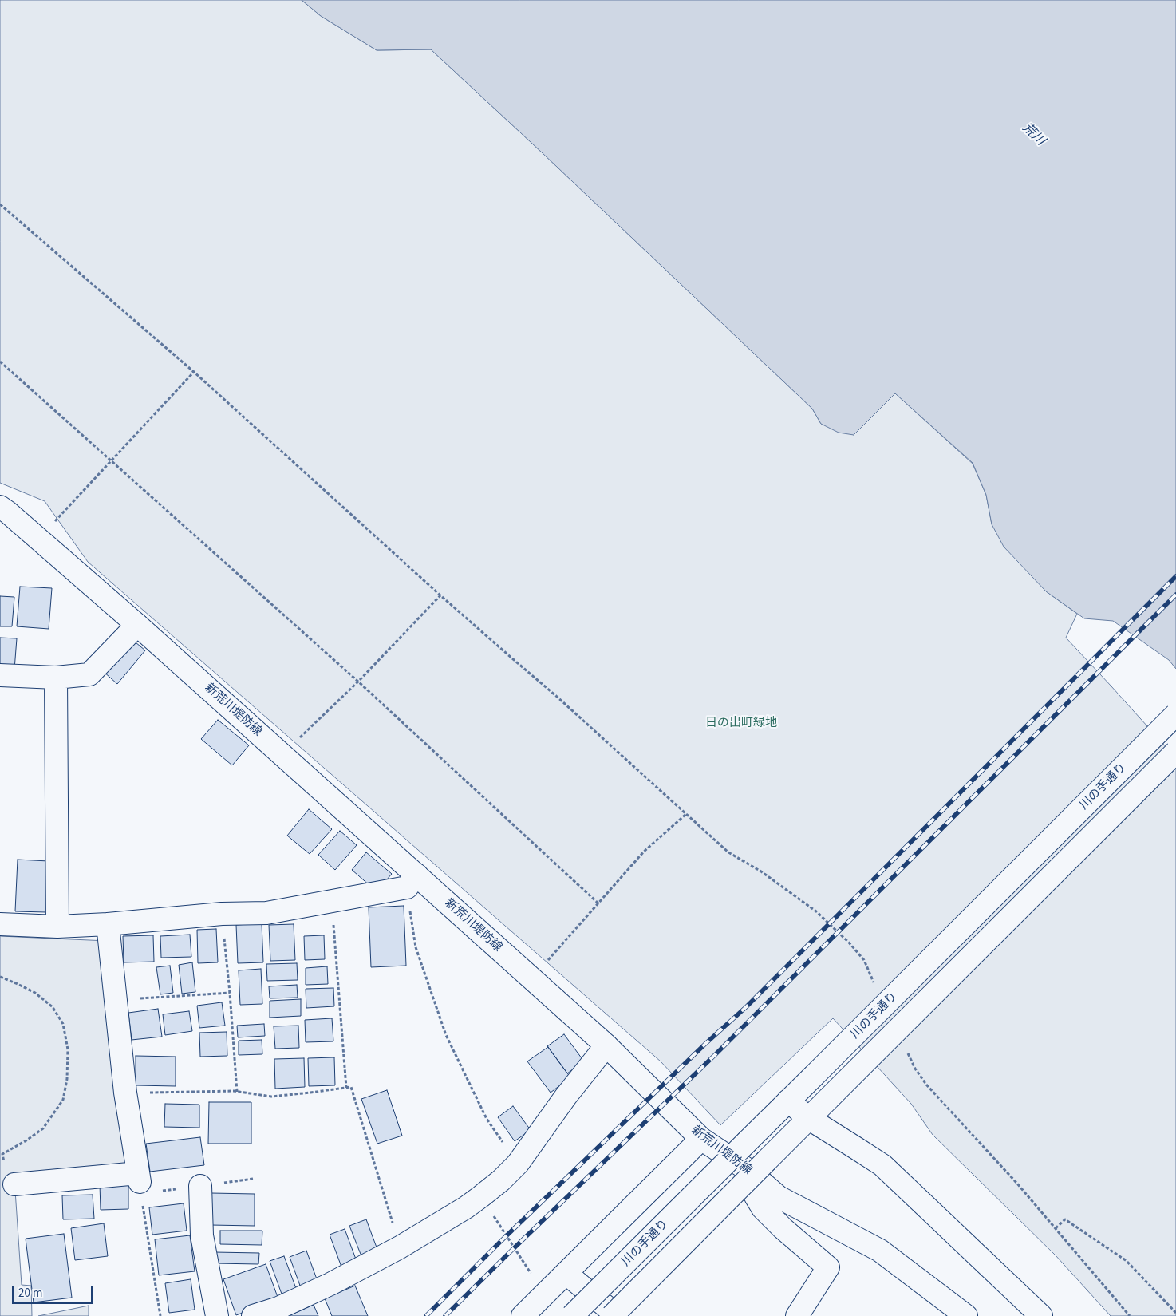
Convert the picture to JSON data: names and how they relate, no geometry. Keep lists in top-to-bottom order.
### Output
{
  "streets": {
    "main road": ["新荒川堤防線", "川の手通り"]
  },
  "water": ["荒川"],
  "parks": ["日の出町緑地"],
  "scale_bar": "20 m"
}
